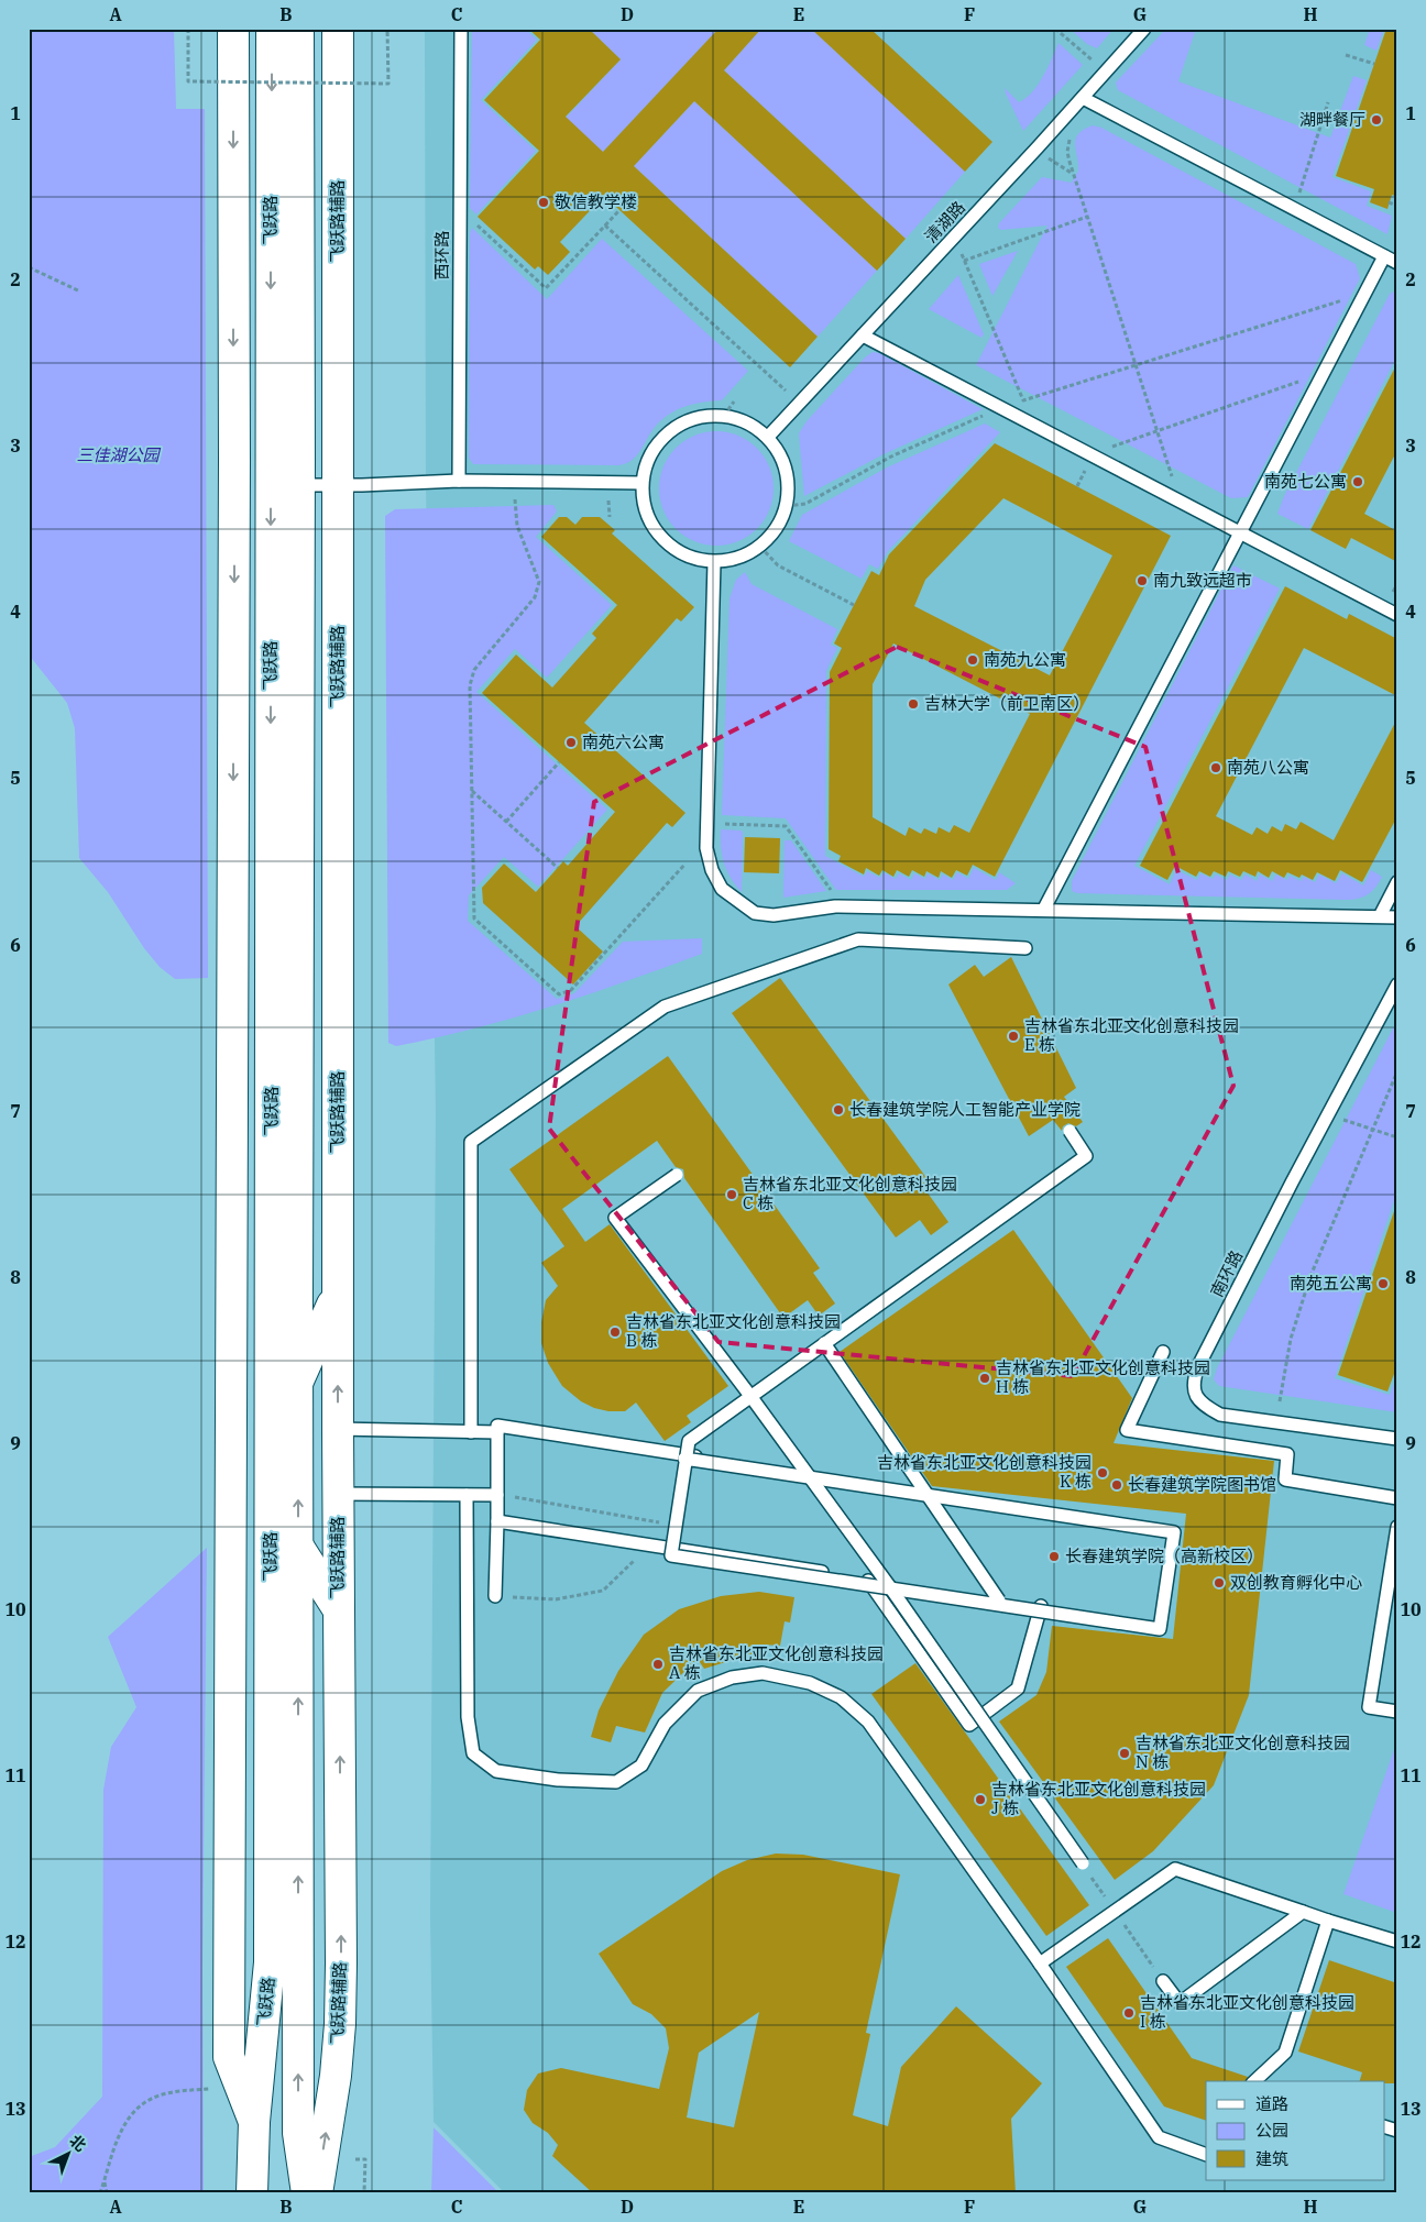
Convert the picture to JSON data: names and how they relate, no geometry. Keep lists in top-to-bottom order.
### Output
{
  "streets": {
    "street": ["飞跃路", "飞跃路辅路"],
    "lane": ["清湖路", "西环路", "南环路"]
  },
  "parks": ["三佳湖公园"],
  "places": [
    "湖畔餐厅",
    "敬信教学楼",
    "南苑七公寓",
    "南九致远超市",
    "南苑九公寓",
    "吉林大学（前卫南区）",
    "南苑六公寓",
    "南苑八公寓",
    "吉林省东北亚文化创意科技园 E 栋",
    "长春建筑学院人工智能产业学院",
    "吉林省东北亚文化创意科技园 C 栋",
    "南苑五公寓",
    "吉林省东北亚文化创意科技园 B 栋",
    "吉林省东北亚文化创意科技园 H 栋",
    "吉林省东北亚文化创意科技园 K 栋",
    "长春建筑学院图书馆",
    "长春建筑学院（高新校区）",
    "双创教育孵化中心",
    "吉林省东北亚文化创意科技园 A 栋",
    "吉林省东北亚文化创意科技园 N 栋",
    "吉林省东北亚文化创意科技园 J 栋",
    "吉林省东北亚文化创意科技园 I 栋"
  ],
  "legend": ["道路", "公园", "建筑"],
  "north": "top right",
  "grid": {
    "columns": [
      "A",
      "B",
      "C",
      "D",
      "E",
      "F",
      "G",
      "H"
    ],
    "rows": [
      "1",
      "2",
      "3",
      "4",
      "5",
      "6",
      "7",
      "8",
      "9",
      "10",
      "11",
      "12",
      "13"
    ]
  }
}
